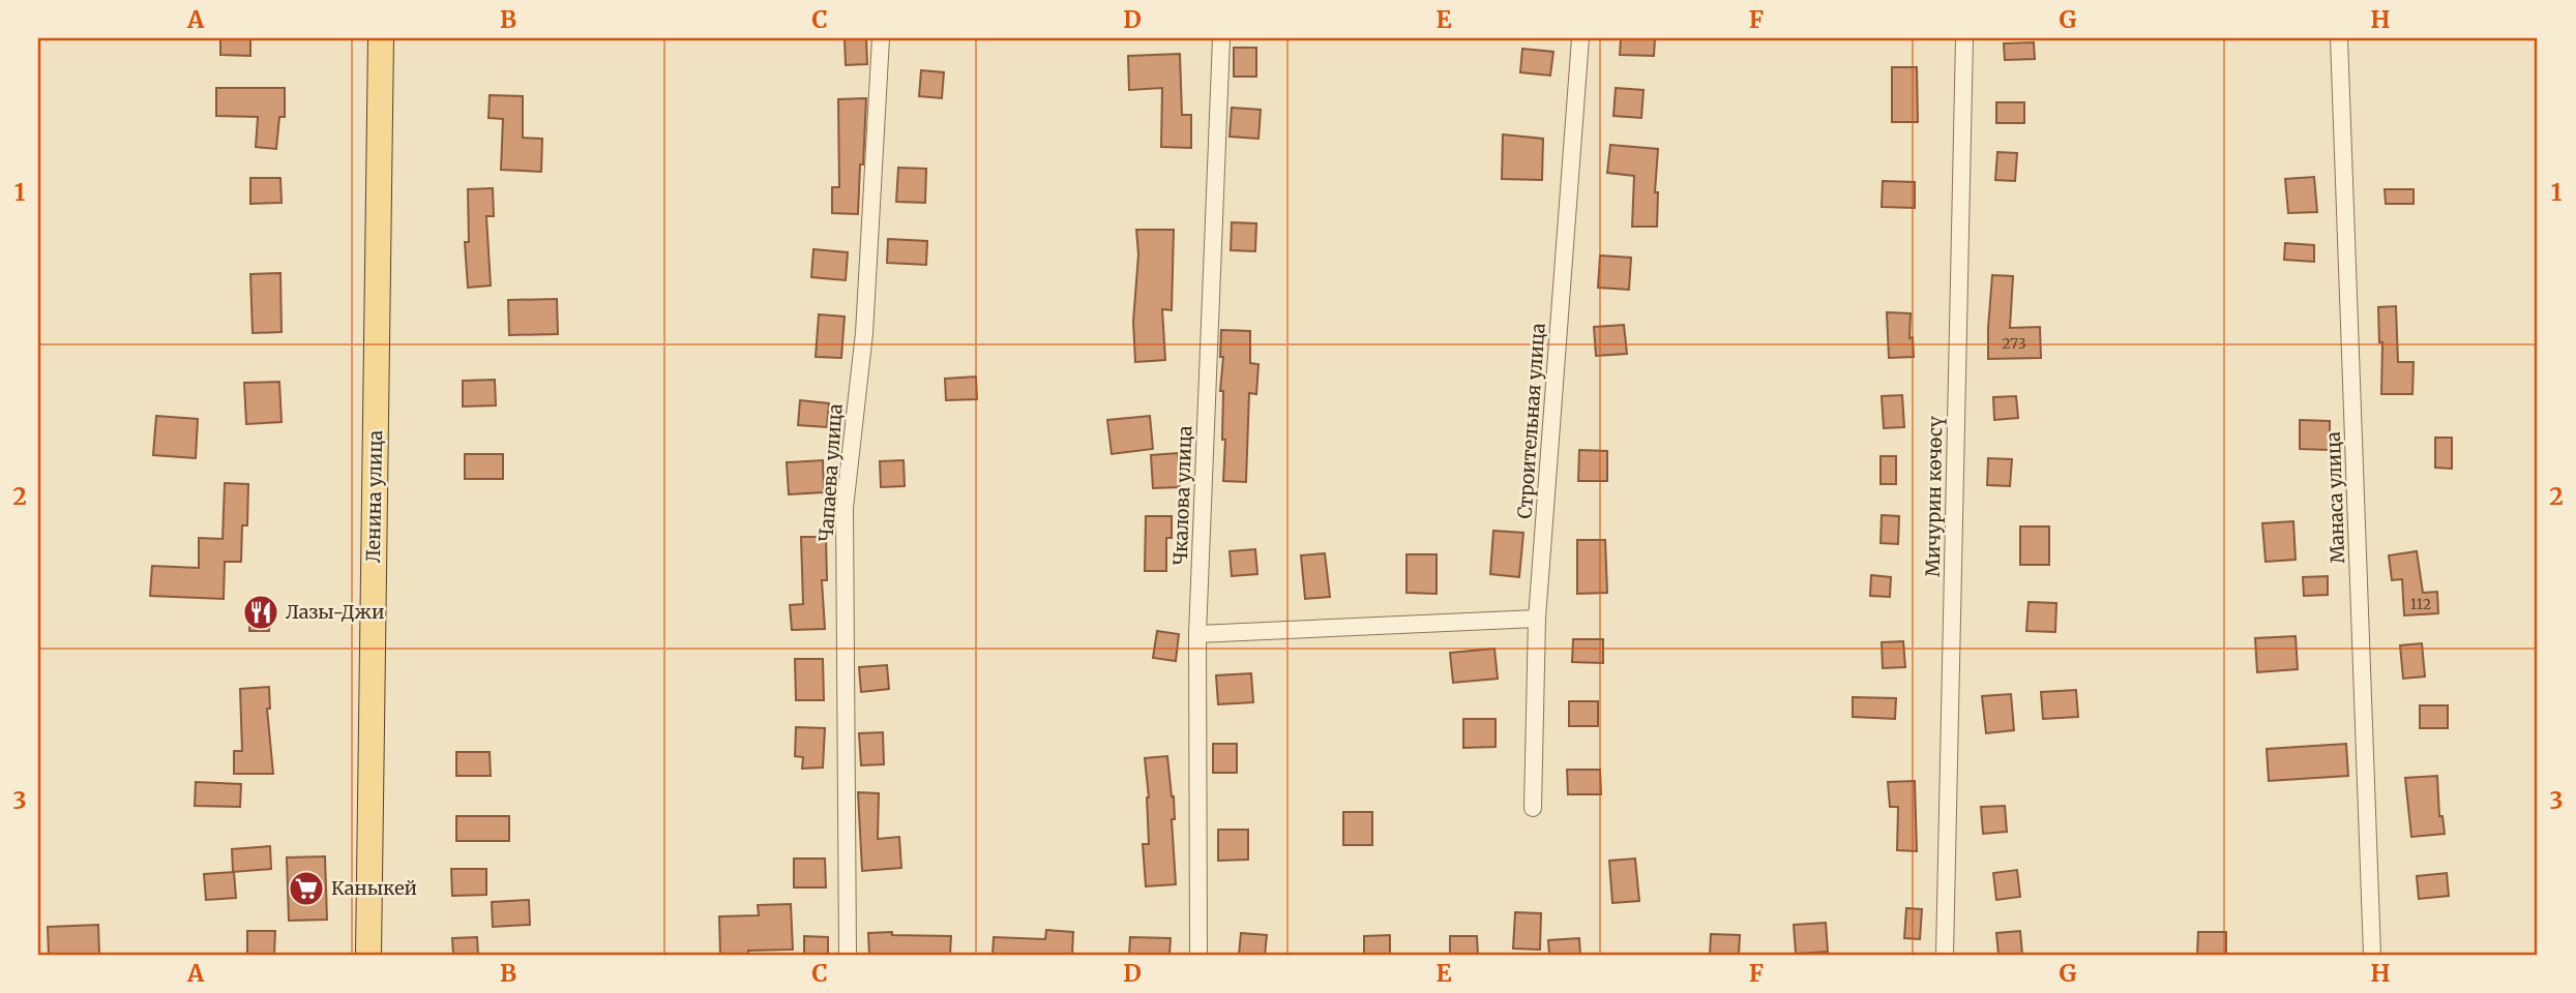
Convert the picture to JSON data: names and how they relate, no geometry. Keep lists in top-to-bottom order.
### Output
{
  "streets": {
    "main road": ["Ленина улица"],
    "street": [
      "Строительная улица",
      "Чапаева улица",
      "Чкалова улица",
      "Мичурин көчөсү",
      "Манаса улица"
    ]
  },
  "places": {
    "restaurant": ["Лазы-Джи"],
    "supermarket": ["Каныкей"]
  },
  "house_numbers": ["273", "112"],
  "grid": {
    "columns": [
      "A",
      "B",
      "C",
      "D",
      "E",
      "F",
      "G",
      "H"
    ],
    "rows": ["1", "2", "3"]
  }
}
